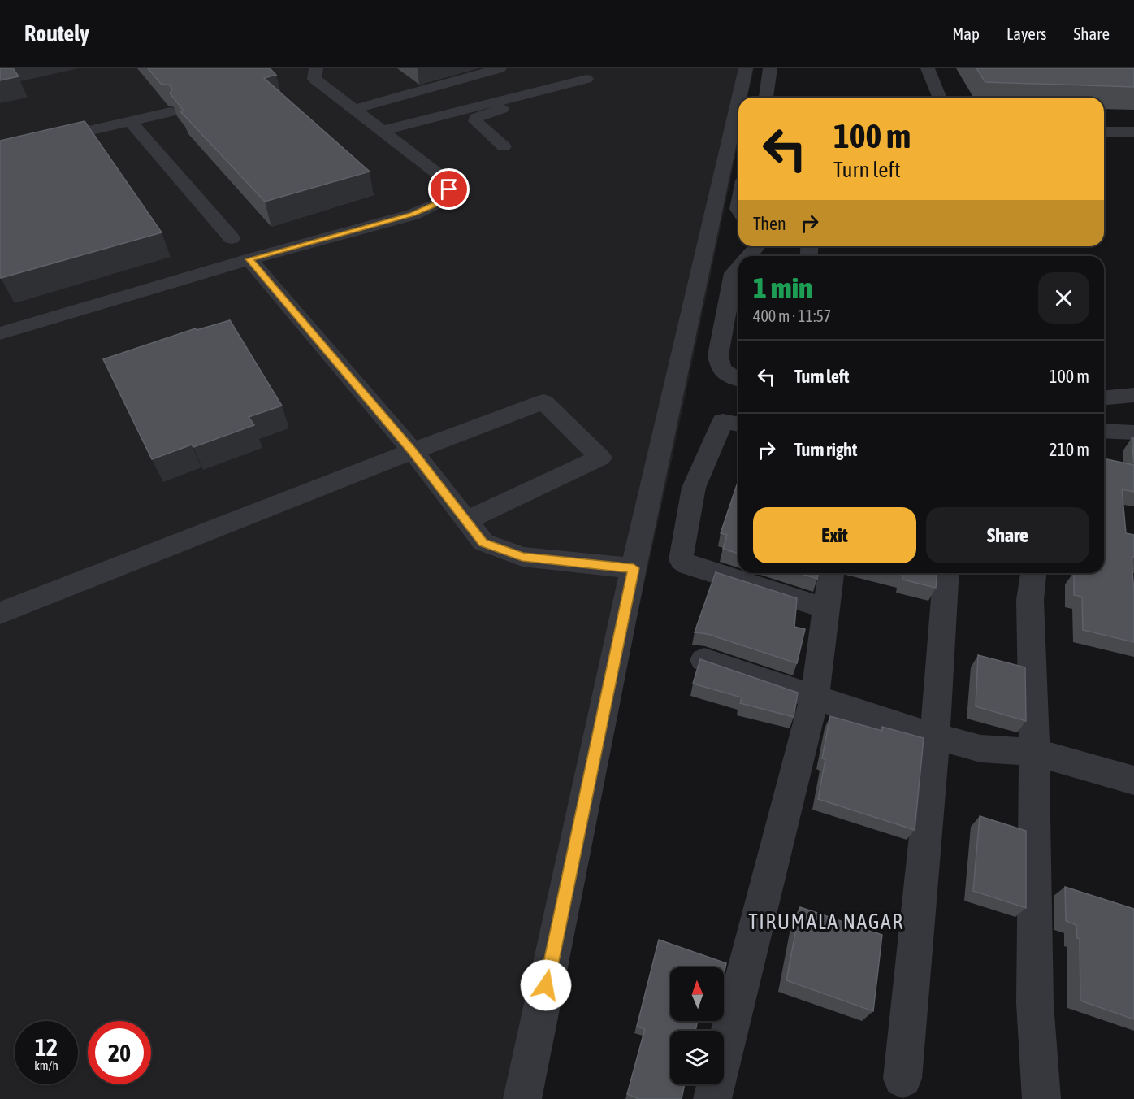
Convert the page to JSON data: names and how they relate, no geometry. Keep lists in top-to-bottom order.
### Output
{
  "districts": ["TIRUMALA NAGAR"],
  "north": "top",
  "page": {
    "header": "Routely",
    "nav": ["Map", "Layers", "Share"],
    "turn": ["100 m", "Turn left"],
    "then": "Then",
    "heading": ["1 min", "400 m · 11:57"],
    "list": [
      {
        "name": "Turn left",
        "value": "100 m"
      },
      {
        "name": "Turn right",
        "value": "210 m"
      }
    ],
    "buttons": ["Exit", "Share"],
    "speed": "12 km/h",
    "limit": "20"
  }
}
